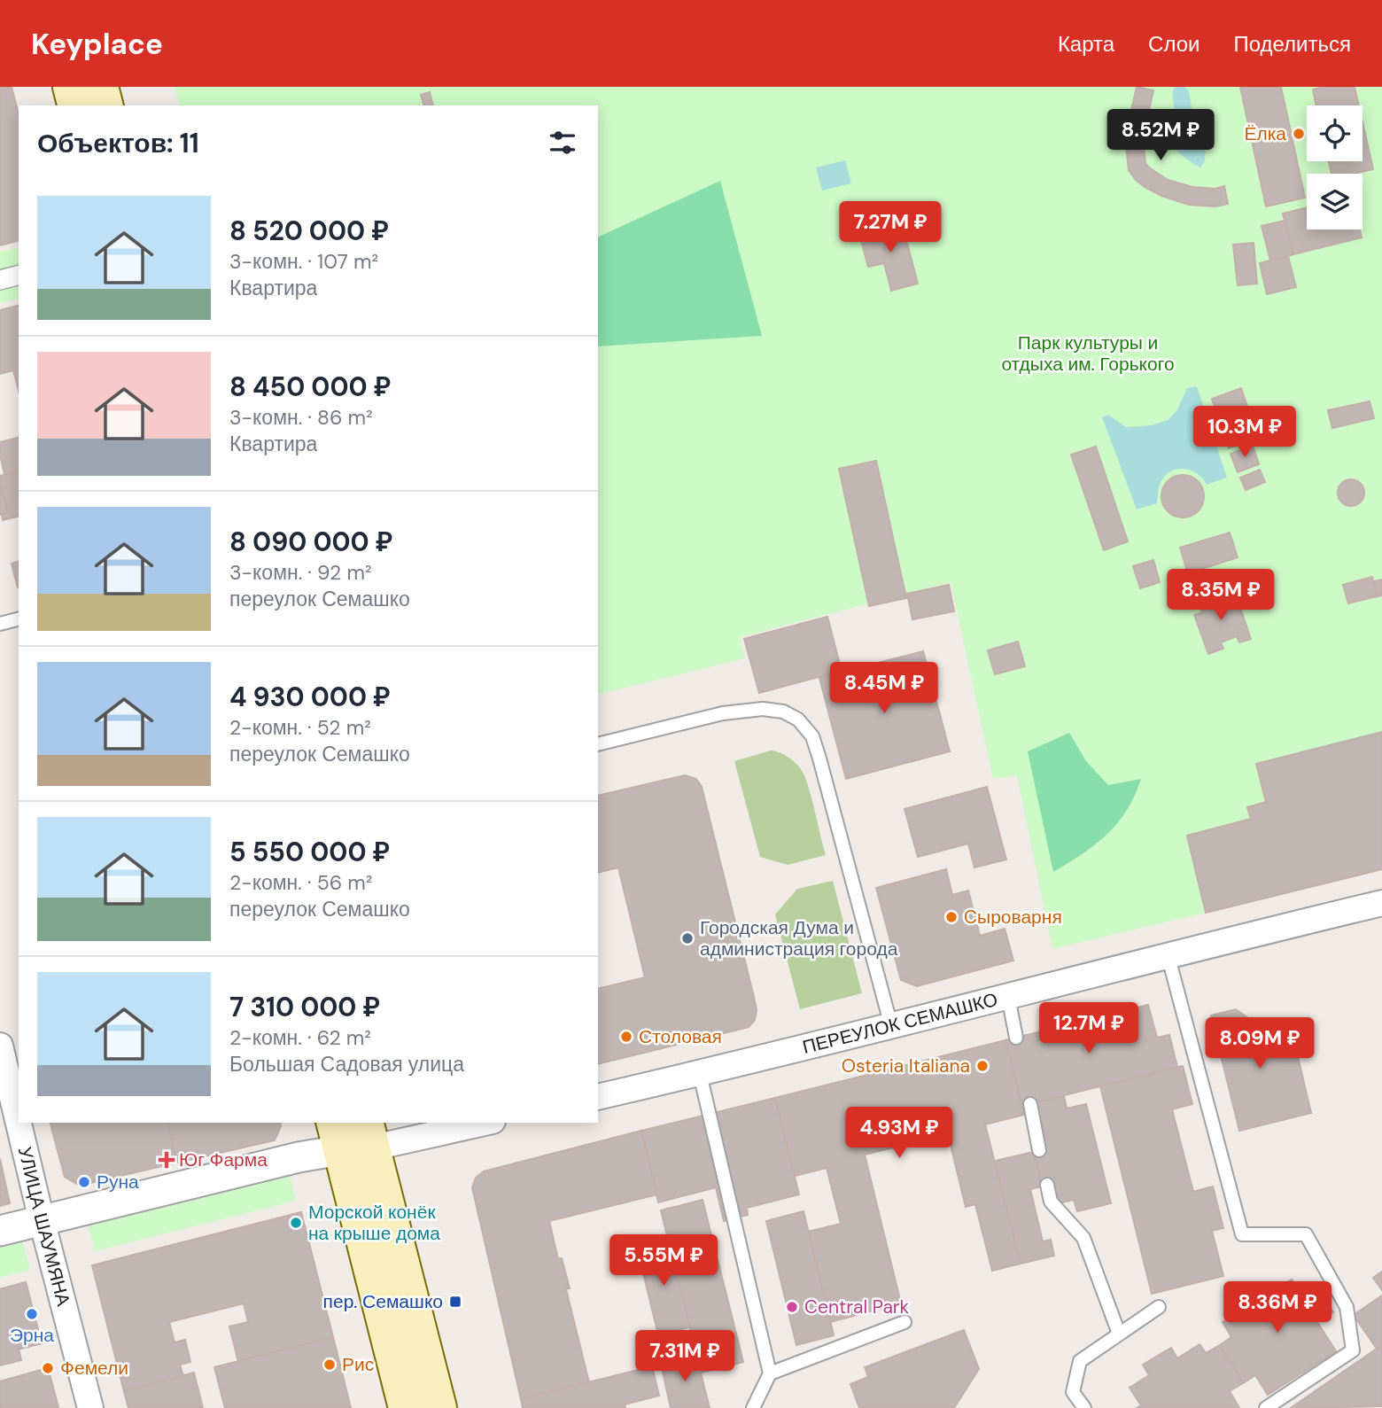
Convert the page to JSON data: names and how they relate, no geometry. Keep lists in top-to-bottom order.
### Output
{
  "streets": {
    "street": ["ПЕРЕУЛОК СЕМАШКО", "УЛИЦА ШАУМЯНА"]
  },
  "parks": ["Парк культуры и отдыха им. Горького"],
  "places": {
    "other": [
      "Ёлка",
      "Cыроварня",
      "Городская Дума и администрация города",
      "Столовая",
      "Osteria Italiana",
      "Руна",
      "Морской конёк на крыше дома",
      "Central Park",
      "Эрна",
      "Рис",
      "Фемели"
    ],
    "health": ["Юг Фарма"],
    "transit": ["пер. Семашко"]
  },
  "page": {
    "header": "Keyplace",
    "nav": ["Карта", "Слои", "Поделиться"],
    "heading": "Объектов: 11",
    "price": [
      "8.52M ₽",
      "7.27M ₽",
      "10.3M ₽",
      "8.35M ₽",
      "8.45M ₽",
      "12.7M ₽",
      "8.09M ₽",
      "4.93M ₽",
      "5.55M ₽",
      "8.36M ₽",
      "7.31M ₽"
    ],
    "list": [
      {
        "name": "8 520 000 ₽",
        "note": "3-комн. · 107 m² · Квартира"
      },
      {
        "name": "8 450 000 ₽",
        "note": "3-комн. · 86 m² · Квартира"
      },
      {
        "name": "8 090 000 ₽",
        "note": "3-комн. · 92 m² · переулок Семашко"
      },
      {
        "name": "4 930 000 ₽",
        "note": "2-комн. · 52 m² · переулок Семашко"
      },
      {
        "name": "5 550 000 ₽",
        "note": "2-комн. · 56 m² · переулок Семашко"
      },
      {
        "name": "7 310 000 ₽",
        "note": "2-комн. · 62 m² · Большая Садовая улица"
      }
    ]
  }
}
